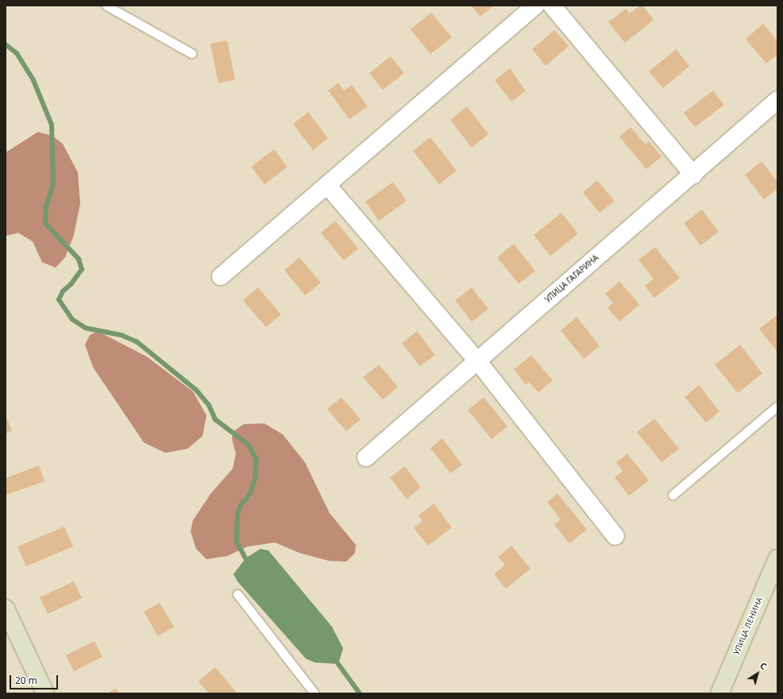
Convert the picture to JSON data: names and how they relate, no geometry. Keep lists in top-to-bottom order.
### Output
{
  "streets": {
    "main road": ["УЛИЦА ЛЕНИНА"],
    "street": ["УЛИЦА ГАГАРИНА"]
  },
  "scale_bar": "20 m",
  "north": "top right"
}
